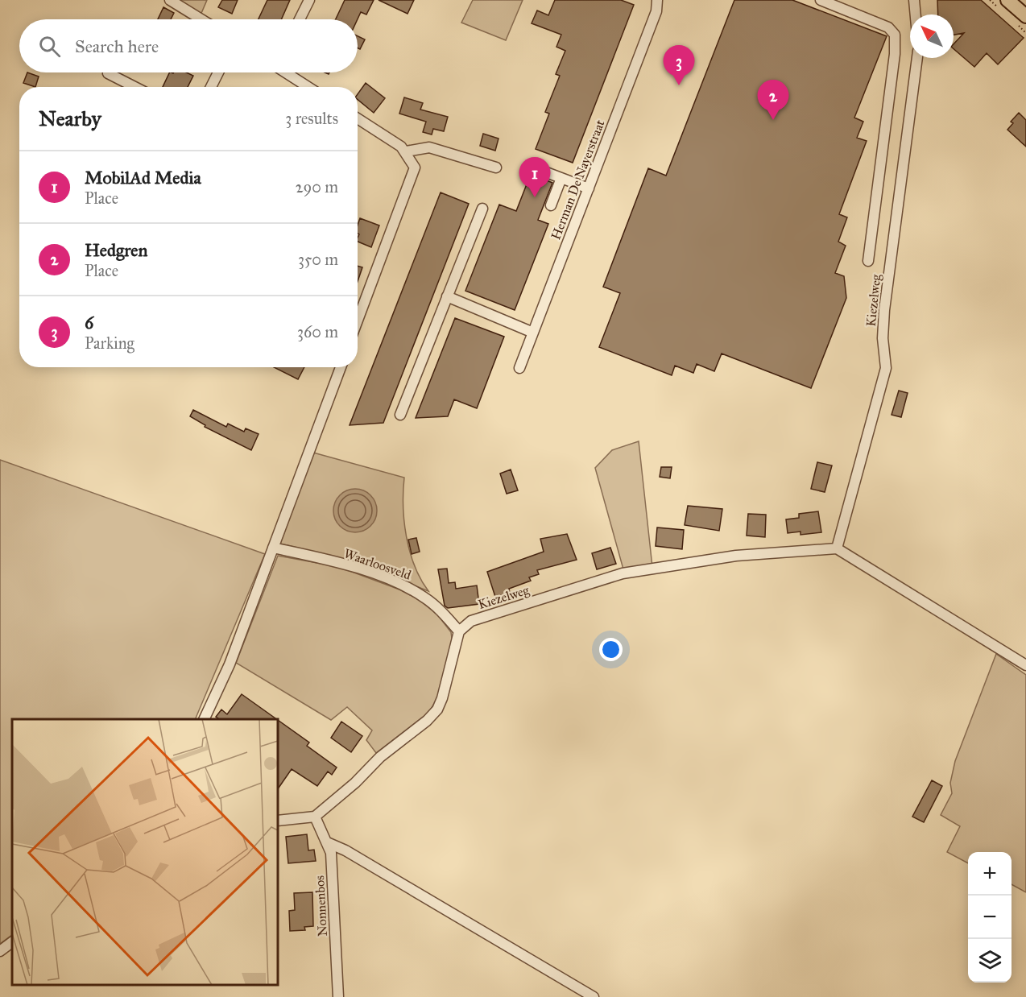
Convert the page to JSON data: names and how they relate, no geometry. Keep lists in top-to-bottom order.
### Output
{
  "streets": {
    "street": [
      "Herman De Nayerstraat",
      "Kiezelweg",
      "Waarloosveld",
      "Nonnenbos"
    ]
  },
  "crossings": [
    ["Kiezelweg", "Waarloosveld"]
  ],
  "north": "top left",
  "page": {
    "search": "Search here",
    "pins": ["3", "2", "1"],
    "heading": ["Nearby", "3 results"],
    "list": [
      {
        "mark": "1",
        "name": "MobilAd Media",
        "note": "Place",
        "value": "290 m"
      },
      {
        "mark": "2",
        "name": "Hedgren",
        "note": "Place",
        "value": "350 m"
      },
      {
        "mark": "3",
        "name": "6",
        "note": "Parking",
        "value": "360 m"
      }
    ],
    "map_buttons": ["+", "−"]
  }
}
